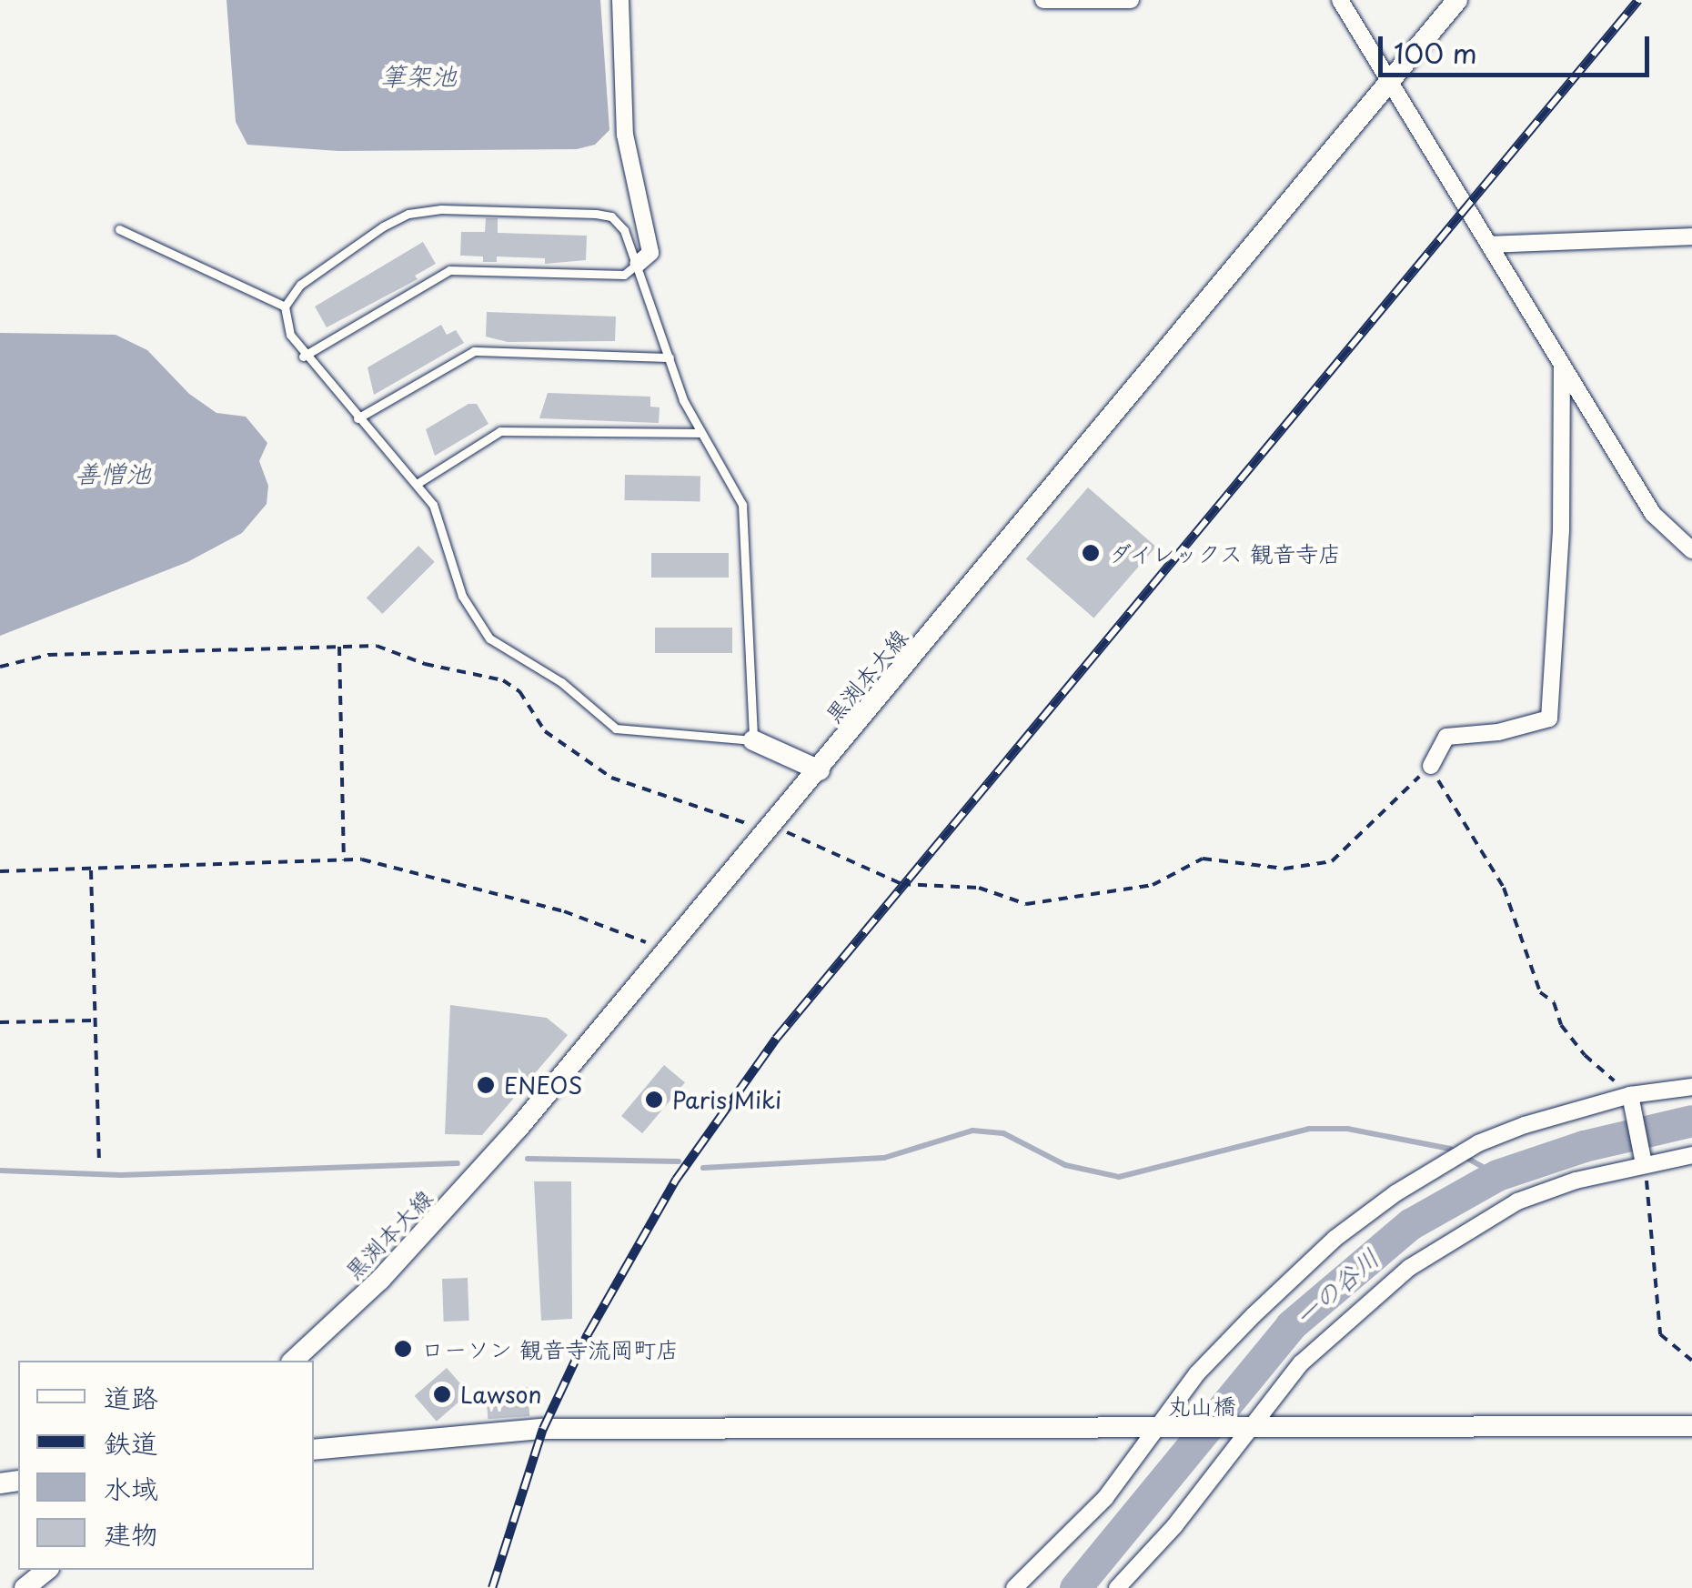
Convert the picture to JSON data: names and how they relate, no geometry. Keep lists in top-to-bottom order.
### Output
{
  "streets": {
    "main road": ["黒渕本大線", "丸山橋"]
  },
  "water": ["筆架池", "善憎池", "一の谷川"],
  "places": [
    "ダイレックス 観音寺店",
    "ENEOS",
    "Paris Miki",
    "ローソン 観音寺流岡町店",
    "Lawson"
  ],
  "legend": [
    "道路",
    "鉄道",
    "水域",
    "建物"
  ],
  "scale_bar": "100 m"
}
